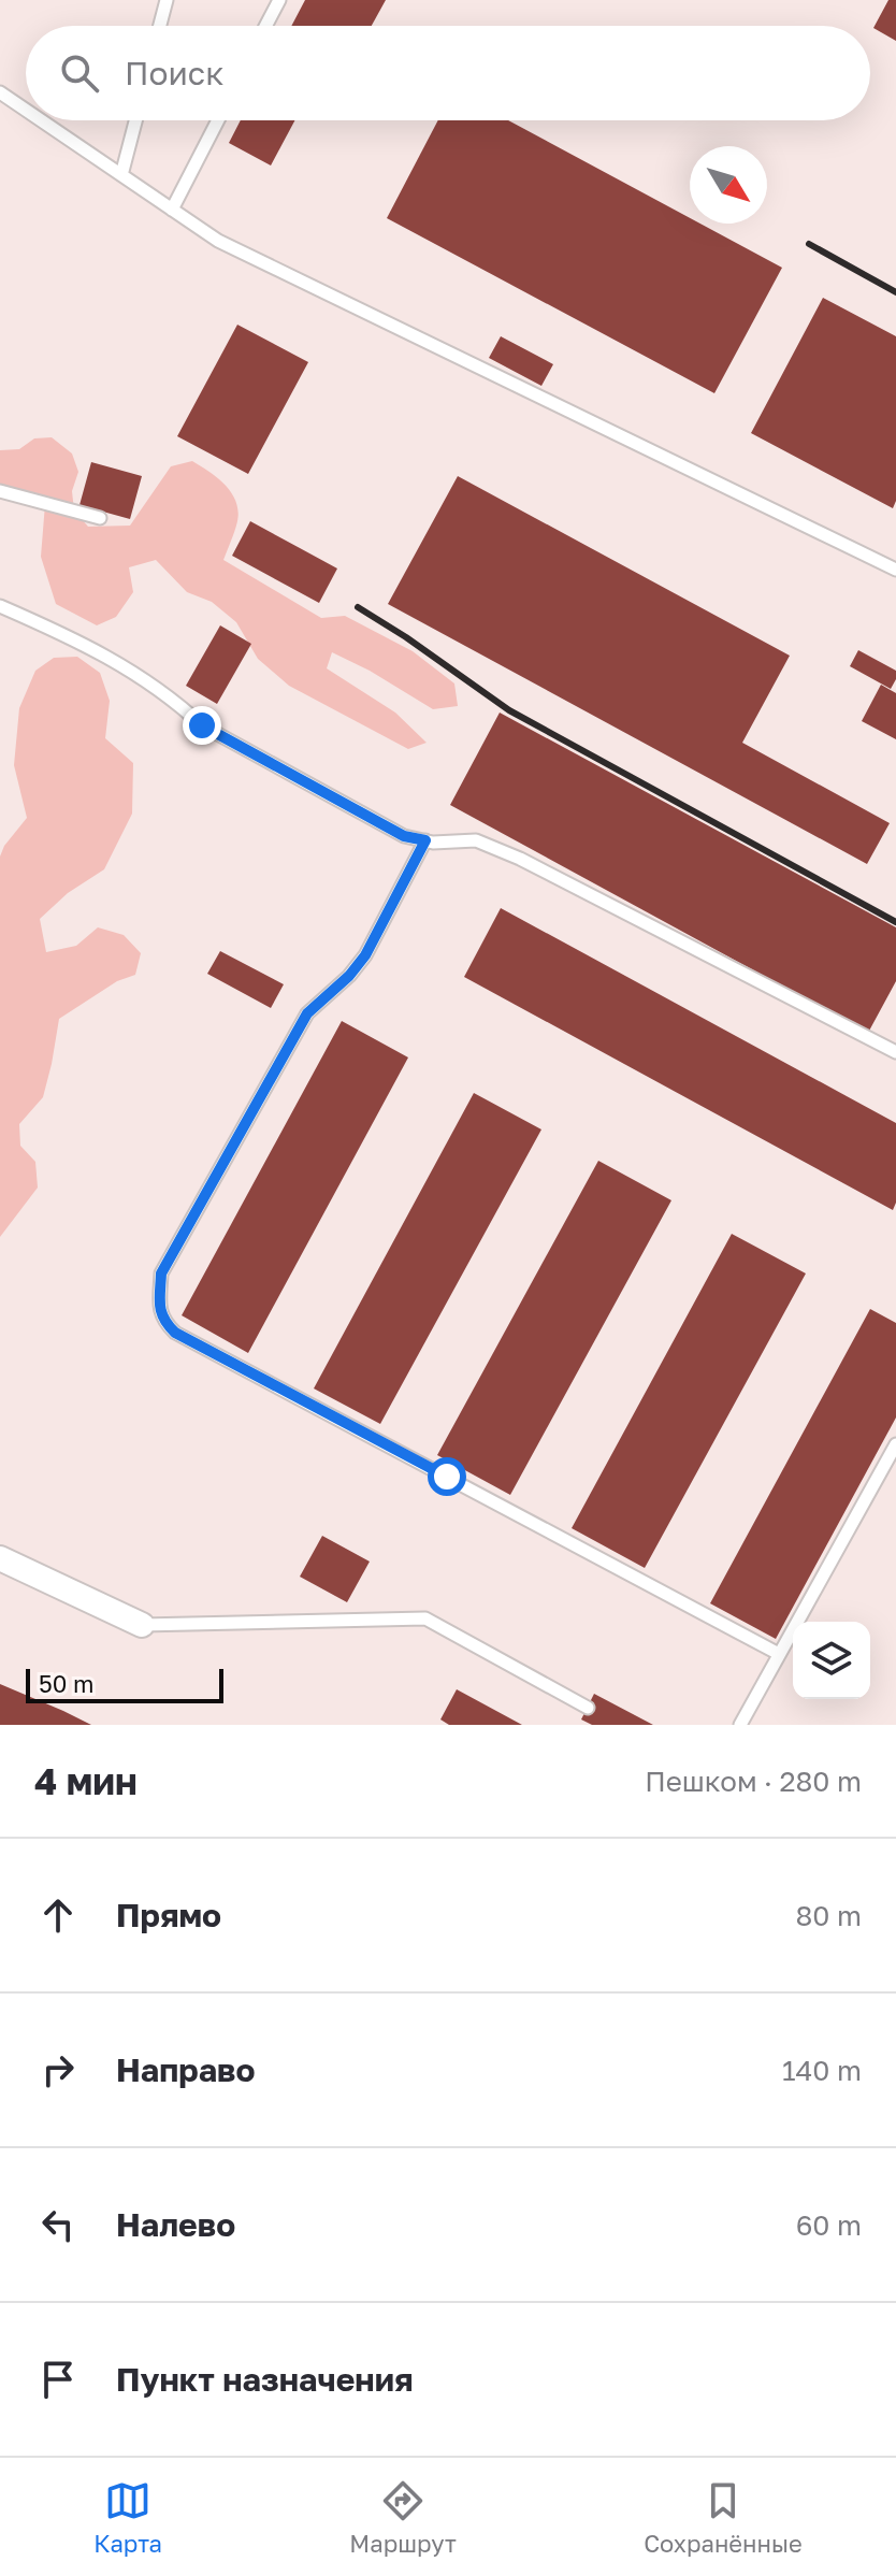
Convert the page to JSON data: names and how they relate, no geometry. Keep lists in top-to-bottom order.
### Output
{
  "scale_bar": "50 m",
  "north": "bottom right",
  "page": {
    "search": "Поиск",
    "scale": "50 m",
    "heading": ["4 мин", "Пешком · 280 m"],
    "list": [
      ["Прямо", "80 m"],
      ["Направо", "140 m"],
      ["Налево", "60 m"],
      "Пункт назначения"
    ],
    "nav": ["Карта", "Маршрут", "Сохранённые"]
  }
}
